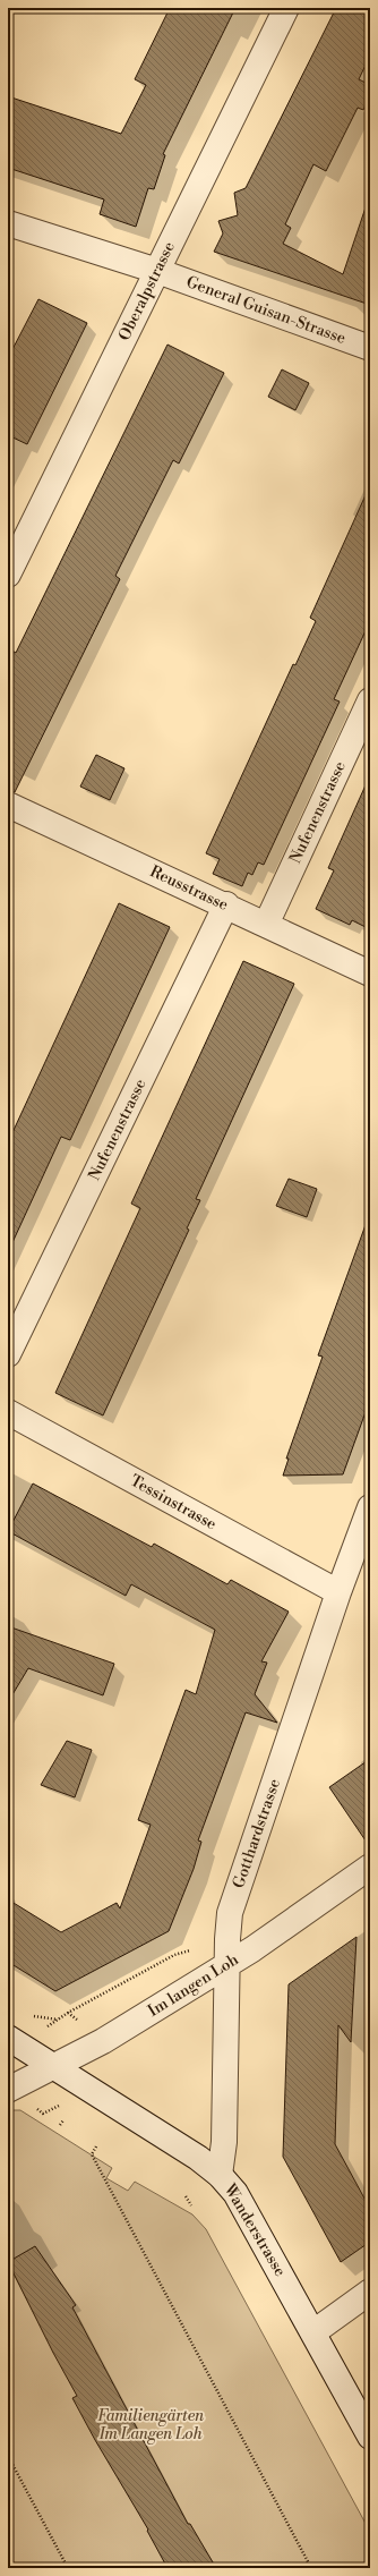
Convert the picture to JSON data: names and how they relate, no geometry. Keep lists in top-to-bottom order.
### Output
{
  "streets": {
    "street": [
      "Oberalpstrasse",
      "General Guisan-Strasse",
      "Nufenenstrasse",
      "Reusstrasse",
      "Tessinstrasse",
      "Gotthardstrasse",
      "Im langen Loh",
      "Wanderstrasse"
    ]
  },
  "crossings": [
    ["Oberalpstrasse", "General Guisan-Strasse"],
    ["Nufenenstrasse", "Reusstrasse"],
    ["Tessinstrasse", "Gotthardstrasse"],
    ["Gotthardstrasse", "Im langen Loh"],
    ["Gotthardstrasse", "Wanderstrasse"],
    ["Im langen Loh", "Wanderstrasse"]
  ],
  "parks": ["Familiengärten Im Langen Loh"]
}
